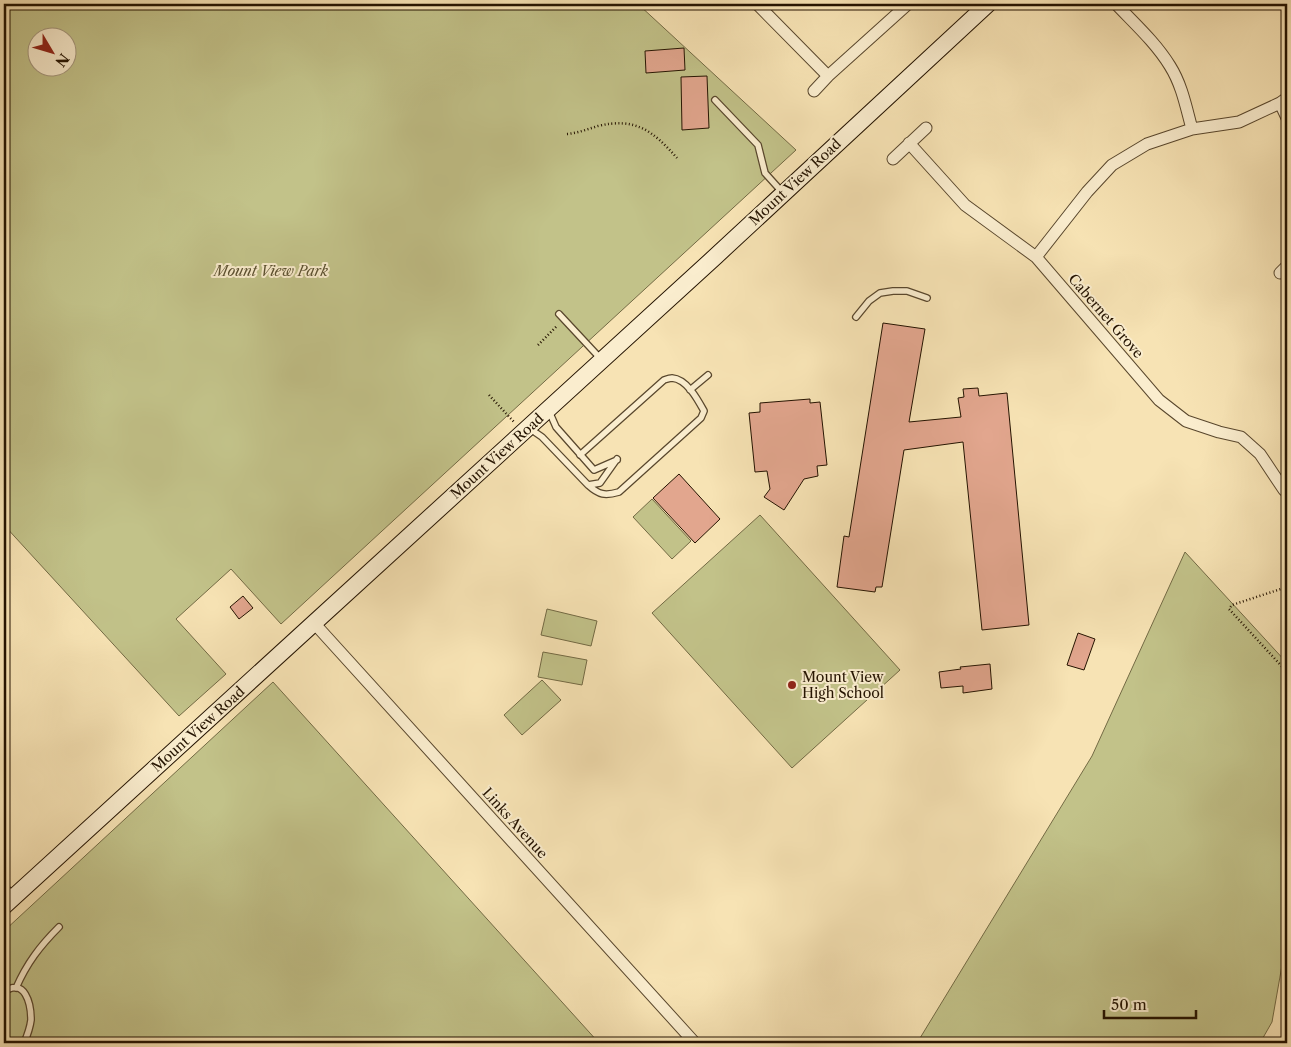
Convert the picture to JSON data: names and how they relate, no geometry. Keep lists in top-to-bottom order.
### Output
{
  "streets": {
    "main road": ["Mount View Road"],
    "street": ["Cabernet Grove", "Links Avenue"]
  },
  "crossings": [
    ["Mount View Road", "Links Avenue"]
  ],
  "parks": ["Mount View Park"],
  "places": ["Mount View High School"],
  "scale_bar": "50 m",
  "north": "bottom right"
}
